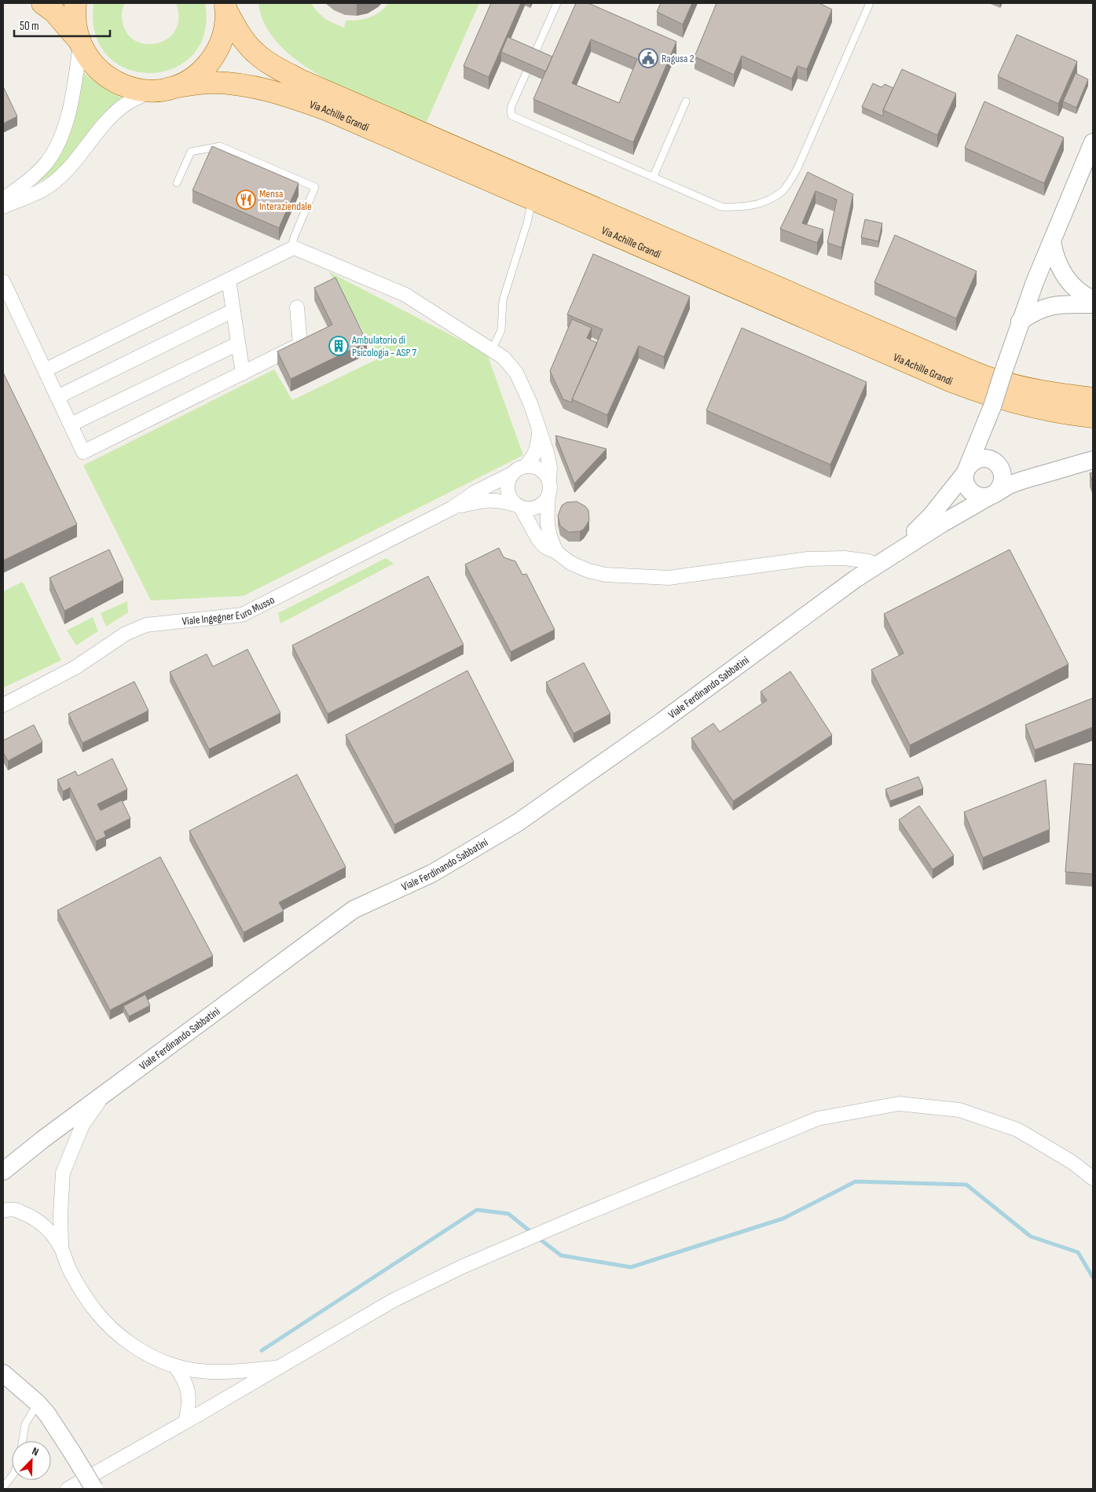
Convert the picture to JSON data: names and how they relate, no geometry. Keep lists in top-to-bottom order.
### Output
{
  "streets": {
    "main road": ["Via Achille Grandi"],
    "street": ["Viale Ingegner Euro Musso", "Viale Ferdinando Sabbatini"]
  },
  "places": {
    "public building": ["Ragusa 2"],
    "restaurant": ["Mensa Interaziendale"],
    "building": ["Ambulatorio di Psicologia - ASP 7"]
  },
  "scale_bar": "50 m",
  "north": "top right"
}
